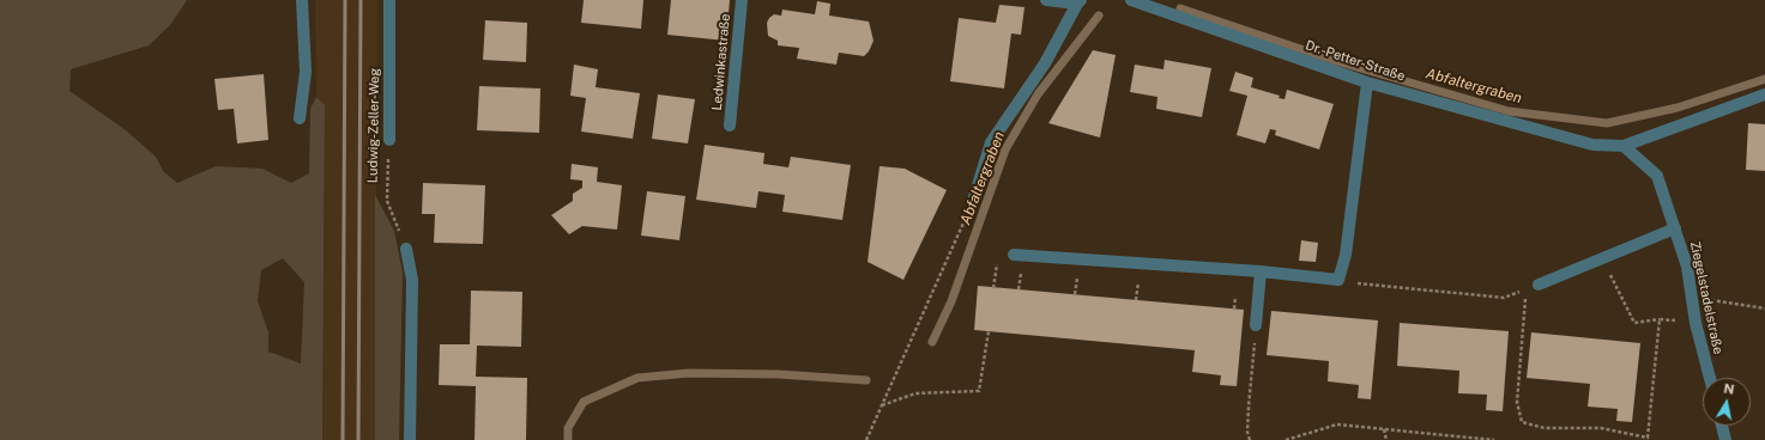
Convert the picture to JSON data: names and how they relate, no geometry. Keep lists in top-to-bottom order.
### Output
{
  "streets": {
    "street": [
      "Dr.-Petter-Straße",
      "Ledwinkastraße",
      "Ludwig-Zeller-Weg",
      "Ziegelstadelstraße"
    ]
  },
  "crossings": [
    ["Dr.-Petter-Straße", "Ziegelstadelstraße"]
  ],
  "water": ["Abfaltergraben"],
  "north": "top"
}
